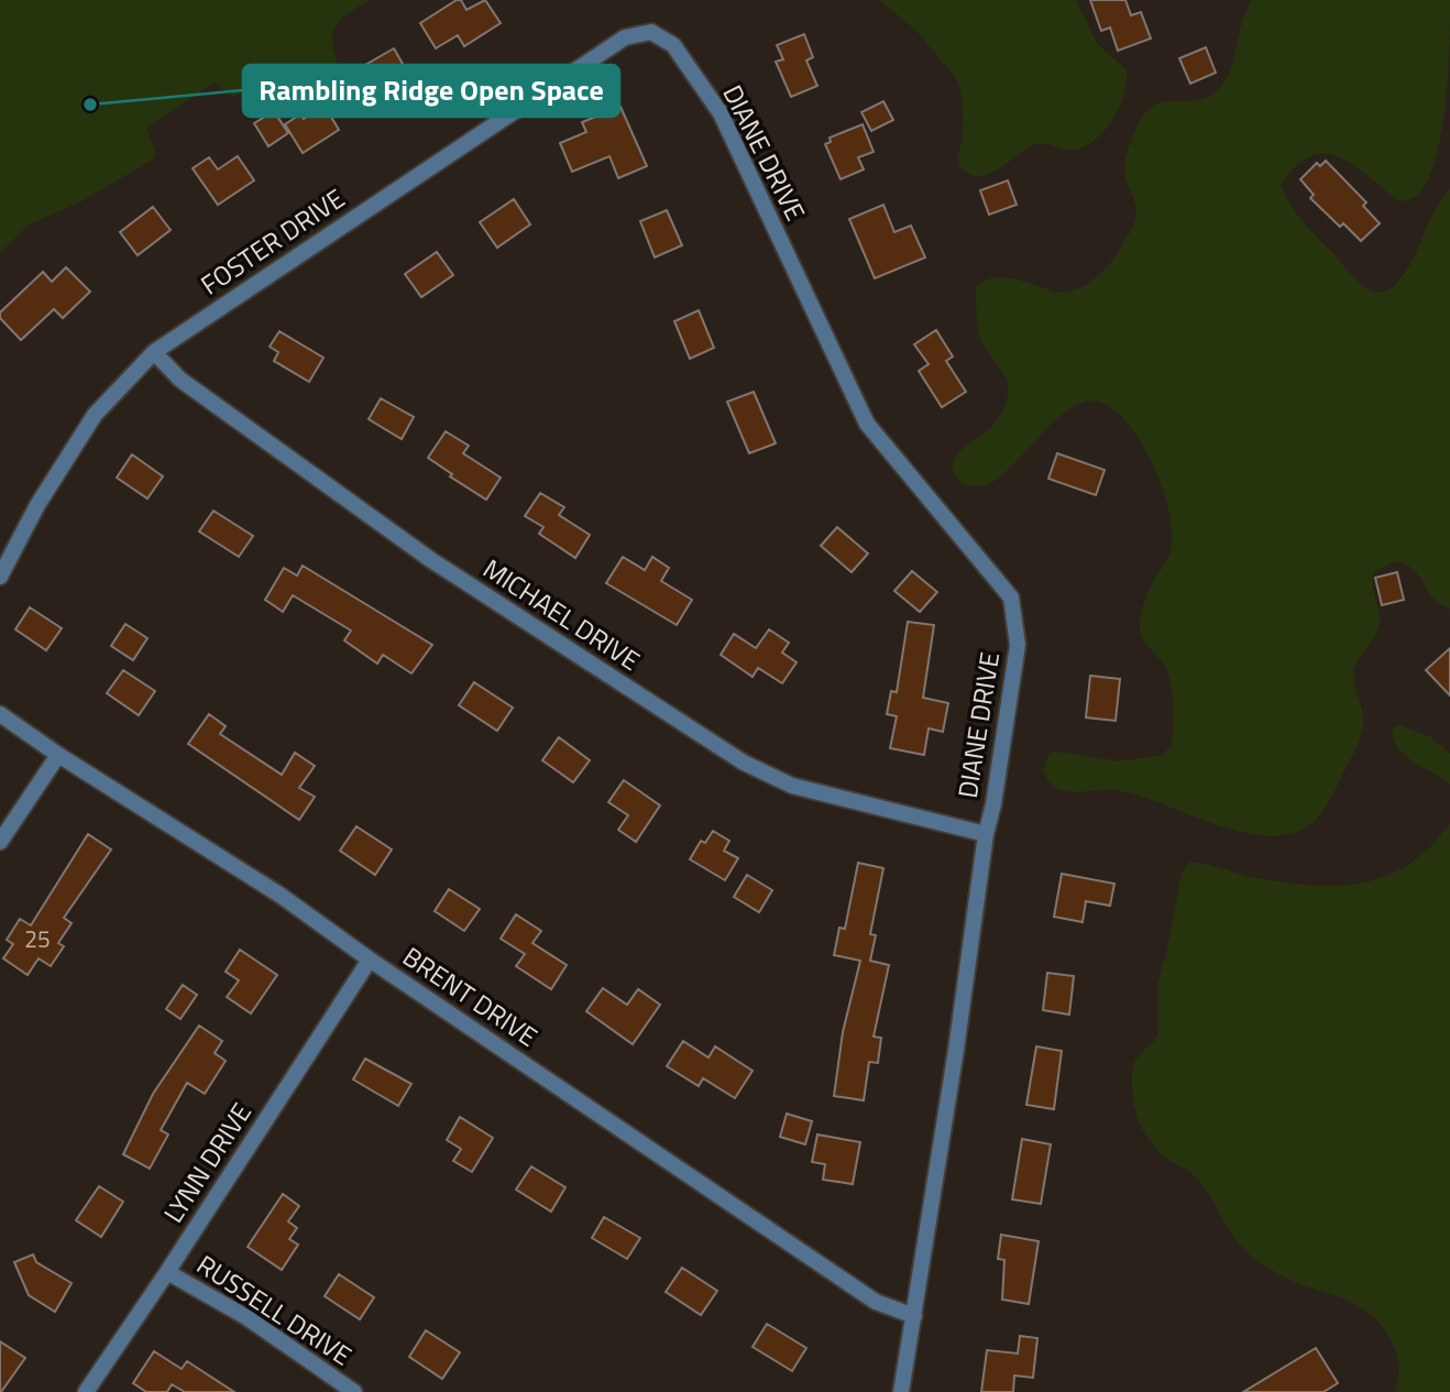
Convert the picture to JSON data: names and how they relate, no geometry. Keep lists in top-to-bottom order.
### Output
{
  "streets": {
    "street": [
      "DIANE DRIVE",
      "FOSTER DRIVE",
      "MICHAEL DRIVE",
      "BRENT DRIVE",
      "LYNN DRIVE",
      "RUSSELL DRIVE"
    ]
  },
  "crossings": [
    ["DIANE DRIVE", "FOSTER DRIVE"],
    ["DIANE DRIVE", "MICHAEL DRIVE"],
    ["DIANE DRIVE", "BRENT DRIVE"],
    ["FOSTER DRIVE", "MICHAEL DRIVE"],
    ["BRENT DRIVE", "LYNN DRIVE"],
    ["LYNN DRIVE", "RUSSELL DRIVE"]
  ],
  "places": ["Rambling Ridge Open Space"],
  "house_numbers": ["25"]
}
